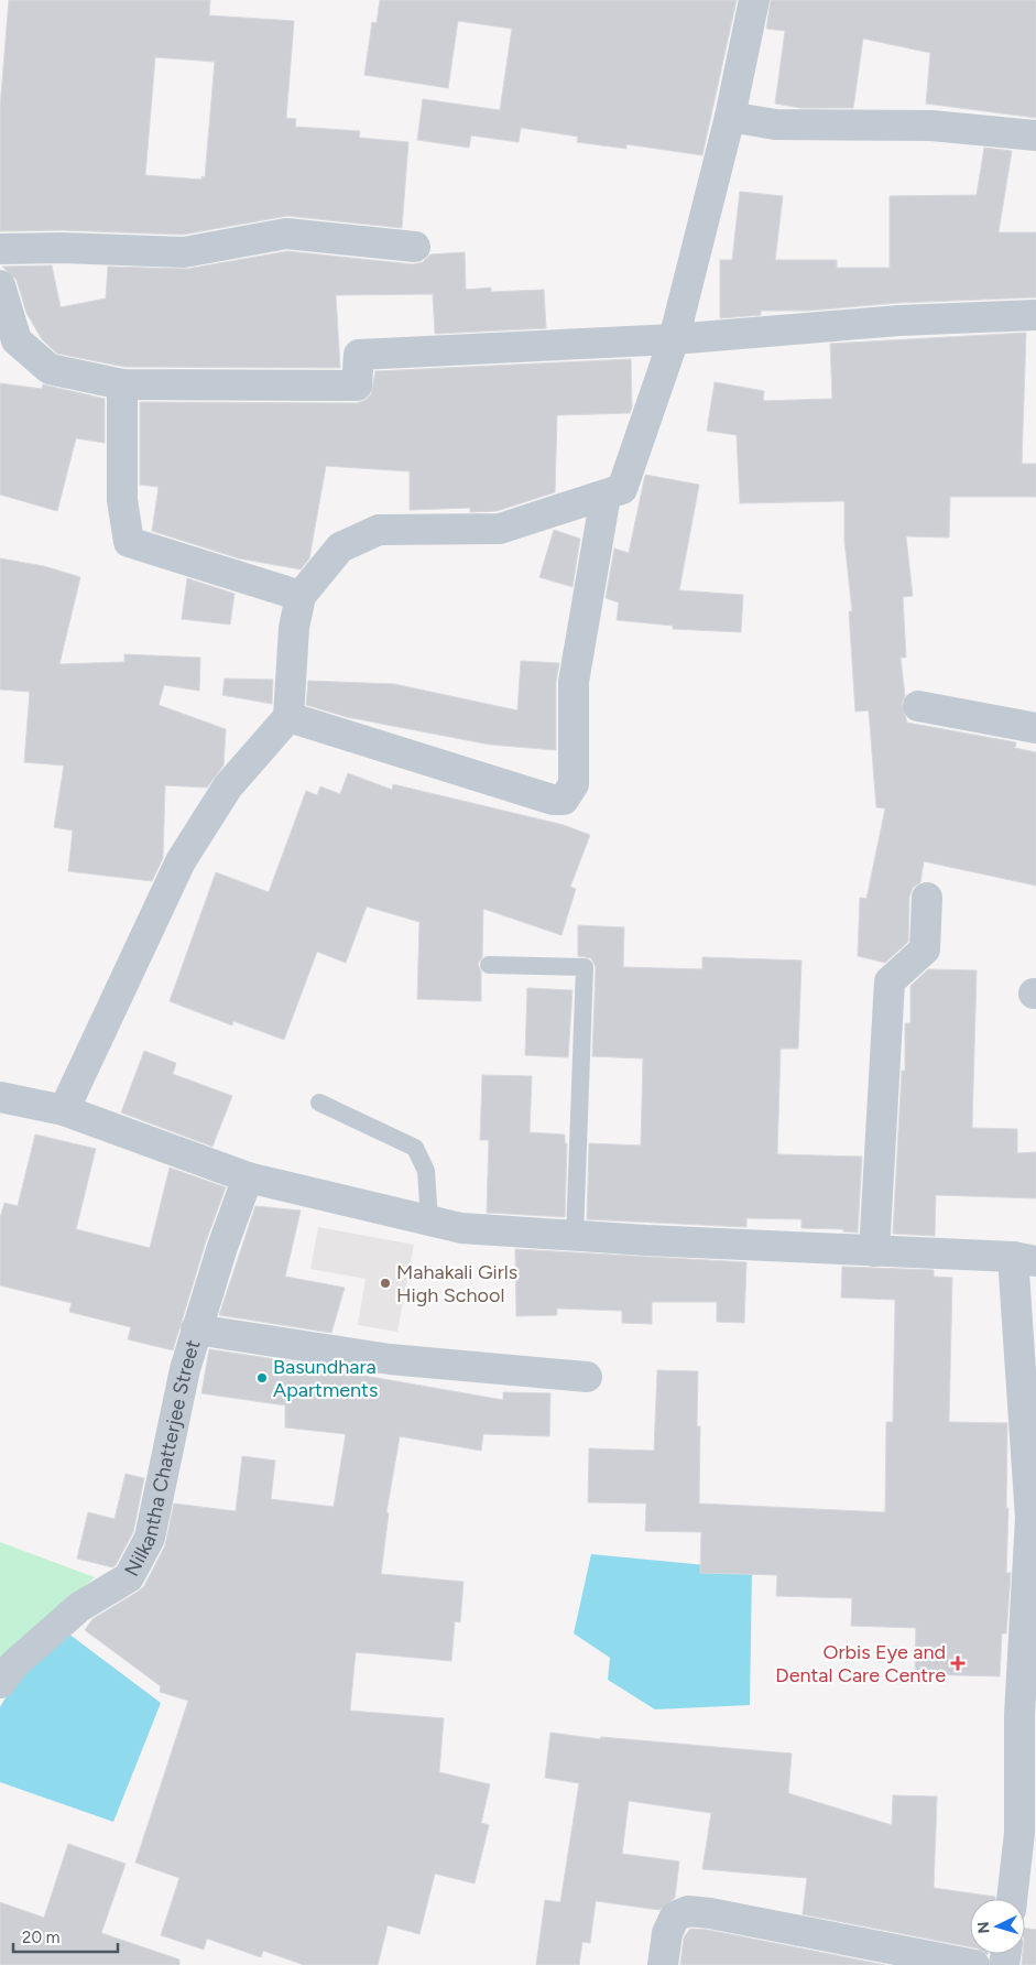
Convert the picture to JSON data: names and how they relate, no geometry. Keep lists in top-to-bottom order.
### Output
{
  "streets": {
    "street": ["Nilkantha Chatterjee Street"]
  },
  "places": {
    "other": ["Mahakali Girls High School", "Basundhara Apartments"],
    "health": ["Orbis Eye and Dental Care Centre"]
  },
  "scale_bar": "20 m",
  "north": "left"
}
